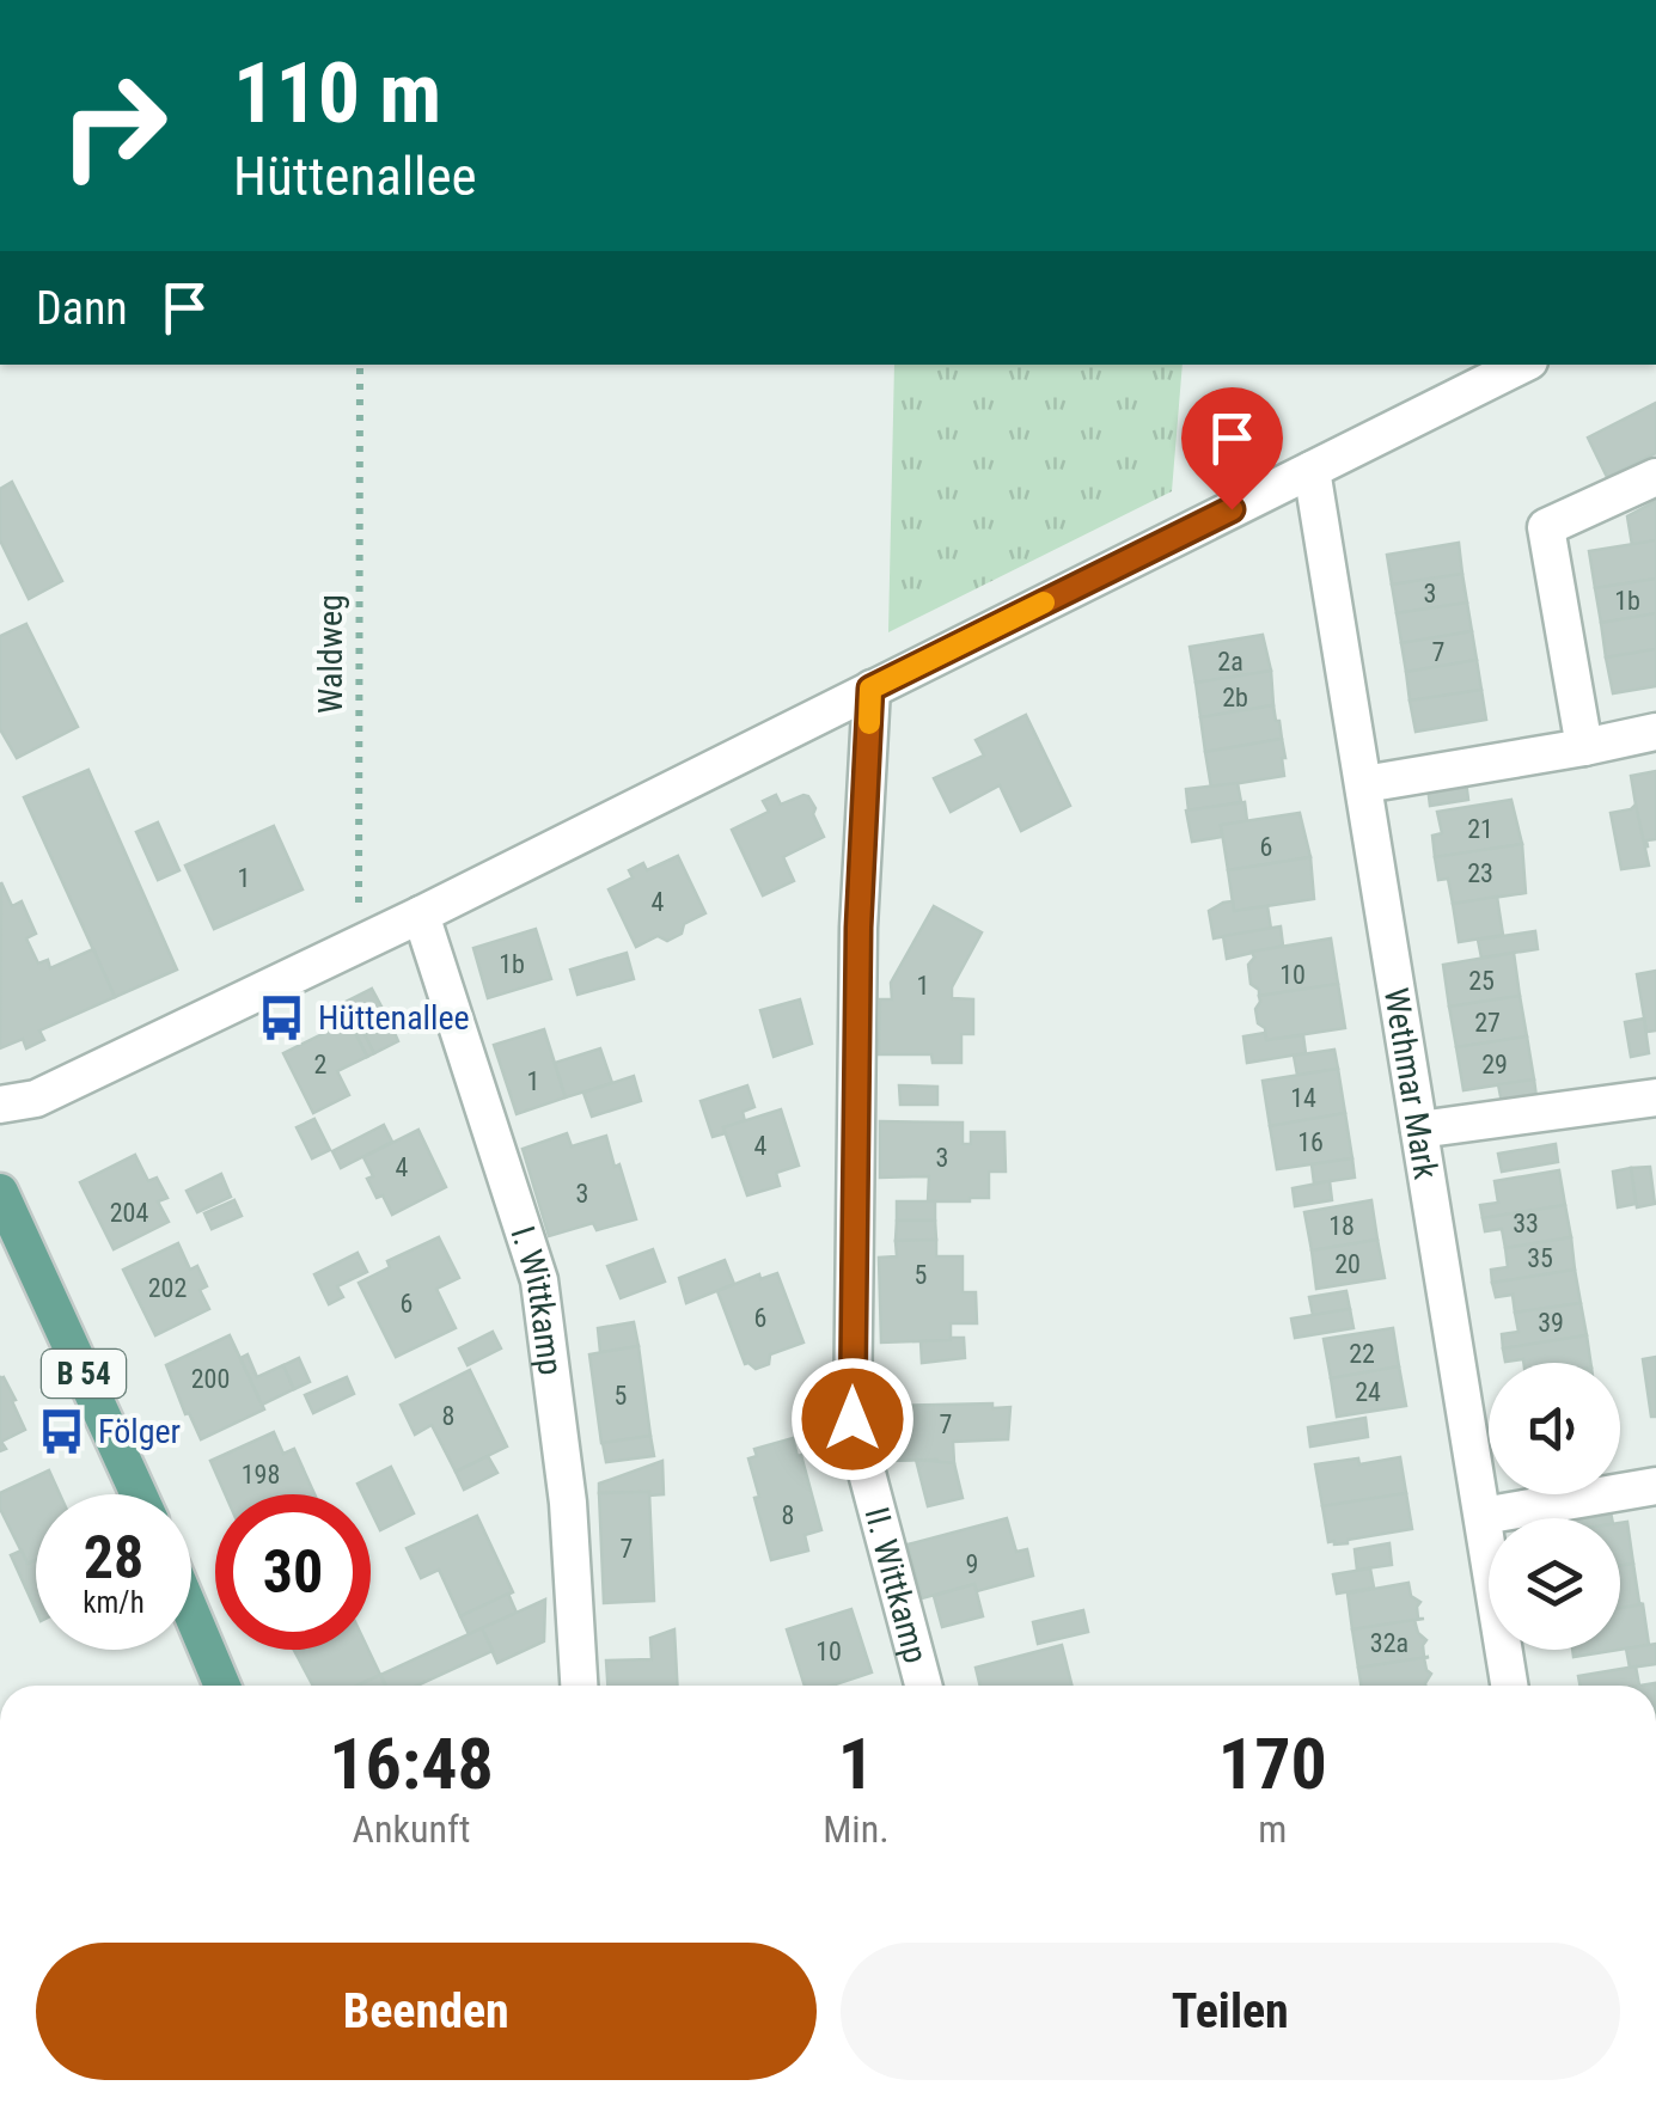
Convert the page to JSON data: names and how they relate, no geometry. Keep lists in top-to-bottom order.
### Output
{
  "streets": {
    "main road": ["B 54"],
    "street": ["Wethmar Mark", "I. Wittkamp", "II. Wittkamp"],
    "path": ["Waldweg"]
  },
  "places": {
    "bus stop": ["Hüttenallee", "Fölger"]
  },
  "house_numbers": [
    "3",
    "1b",
    "7",
    "2a",
    "2b",
    "21",
    "6",
    "23",
    "1",
    "4",
    "1b",
    "10",
    "25",
    "1",
    "27",
    "2",
    "29",
    "1",
    "14",
    "16",
    "4",
    "3",
    "4",
    "3",
    "204",
    "33",
    "18",
    "35",
    "20",
    "5",
    "202",
    "6",
    "6",
    "39",
    "22",
    "200",
    "24",
    "5",
    "8",
    "7",
    "198",
    "8",
    "7",
    "9",
    "32a",
    "10"
  ],
  "page": {
    "turn": ["110 m", "Hüttenallee"],
    "then": "Dann",
    "speed": "28 km/h",
    "limit": "30",
    "eta": [
      "16:48",
      "Ankunft",
      "1",
      "Min.",
      "170",
      "m"
    ],
    "buttons": ["Beenden", "Teilen"]
  }
}
